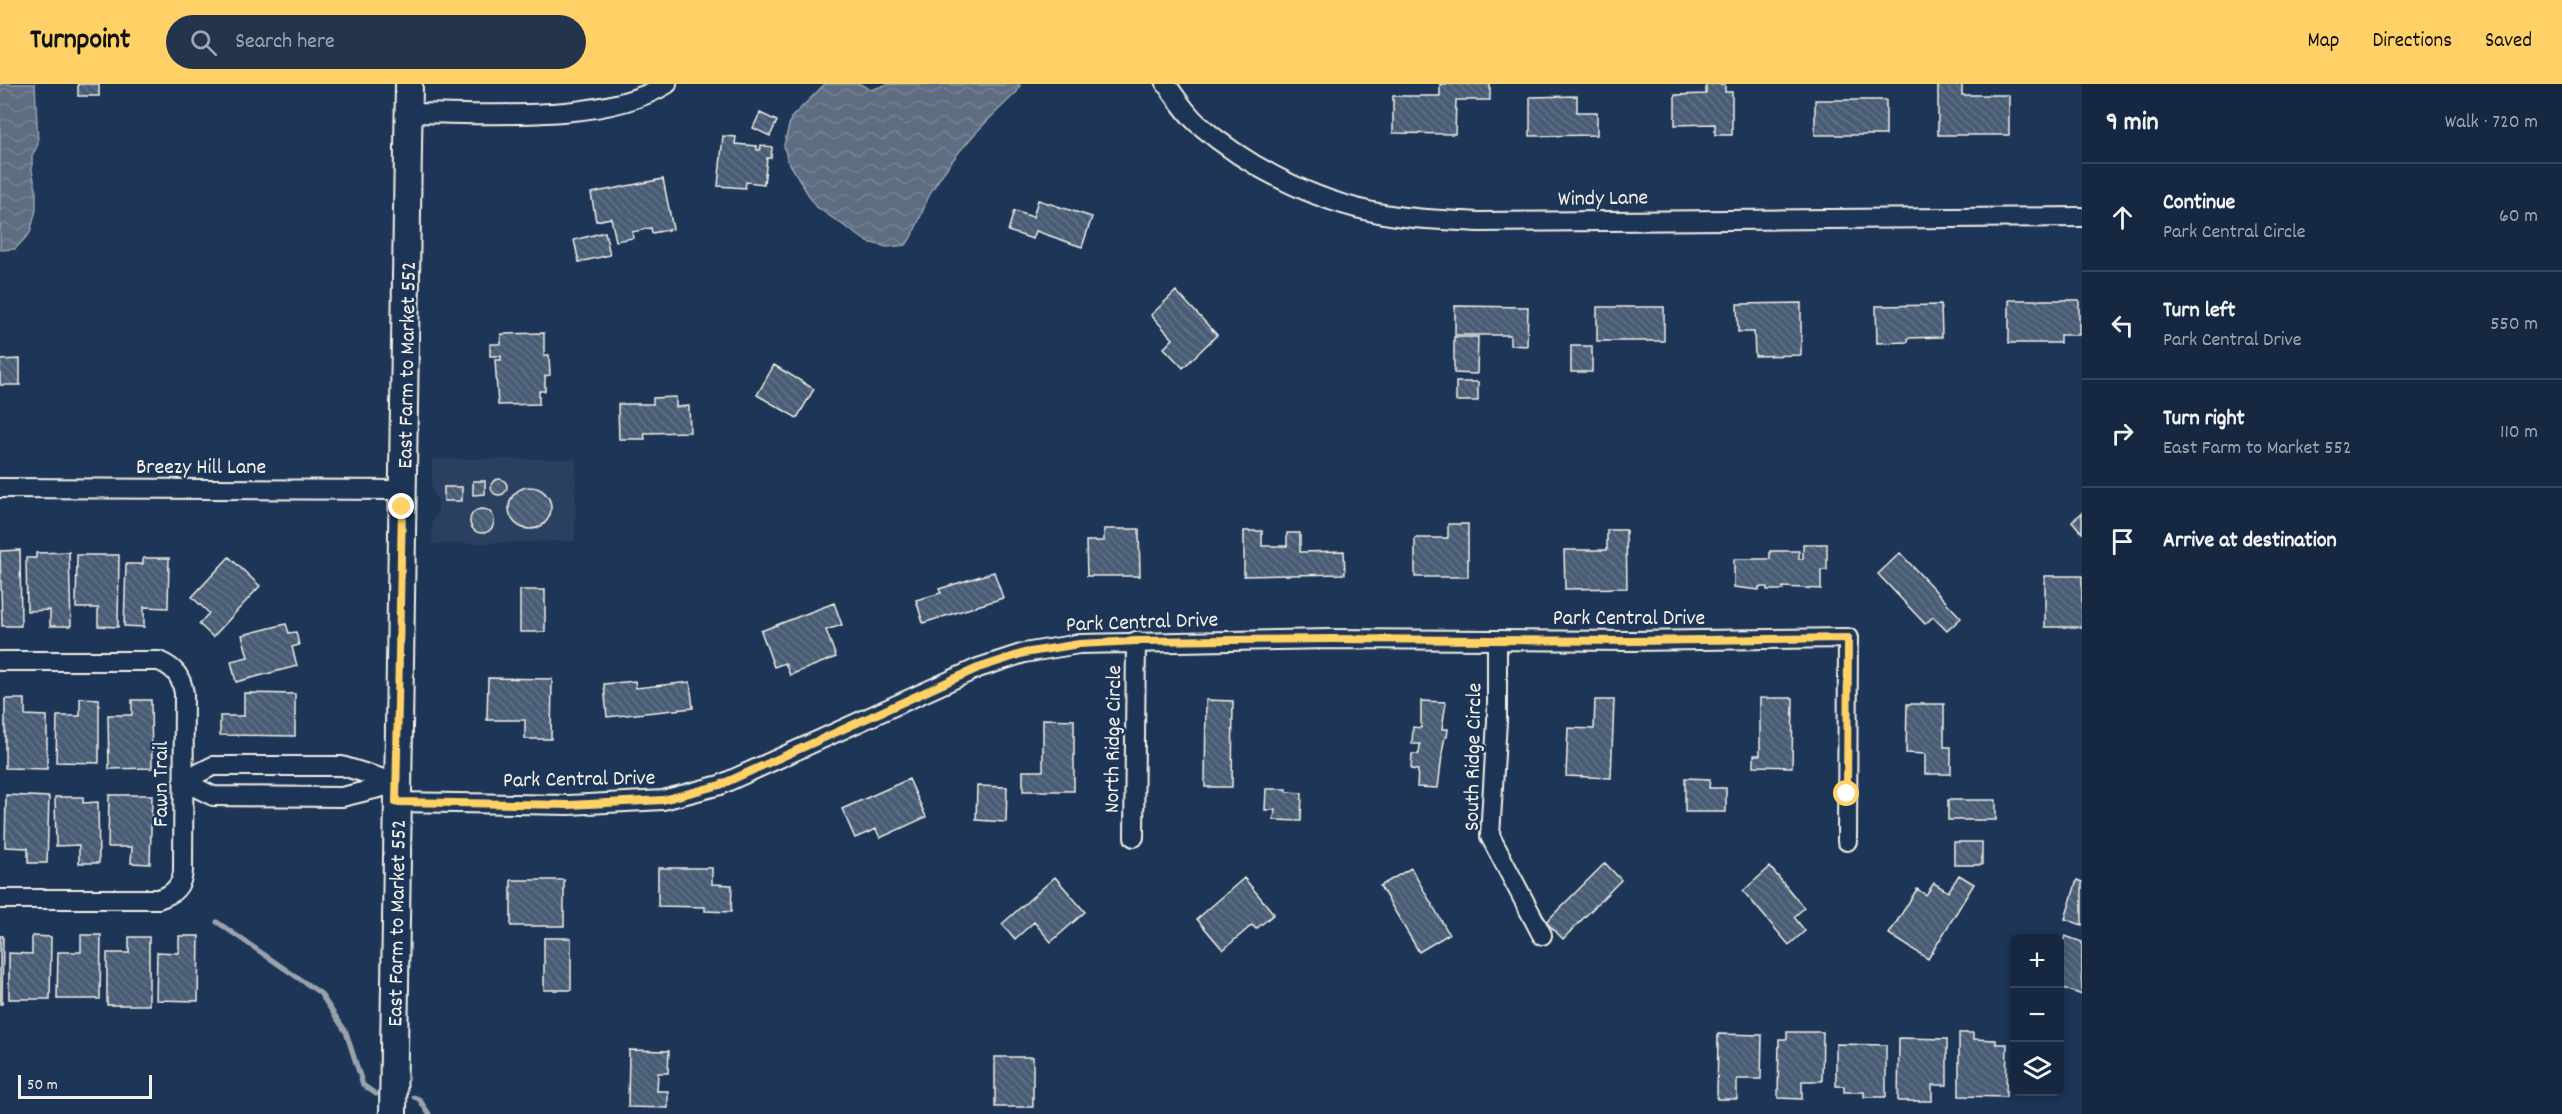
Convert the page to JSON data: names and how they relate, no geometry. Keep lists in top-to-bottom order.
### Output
{
  "streets": {
    "main road": ["East Farm to Market 552"],
    "street": [
      "Windy Lane",
      "Breezy Hill Lane",
      "Park Central Drive",
      "North Ridge Circle",
      "South Ridge Circle",
      "Fawn Trail"
    ]
  },
  "crossings": [
    ["East Farm to Market 552", "Breezy Hill Lane"],
    ["East Farm to Market 552", "Park Central Drive"],
    ["Park Central Drive", "North Ridge Circle"],
    ["Park Central Drive", "South Ridge Circle"]
  ],
  "scale_bar": "50 m",
  "page": {
    "header": "Turnpoint",
    "search": "Search here",
    "nav": ["Map", "Directions", "Saved"],
    "heading": ["9 min", "Walk · 720 m"],
    "list": [
      ["Continue", "Park Central Circle", "60 m"],
      ["Turn left", "Park Central Drive", "550 m"],
      ["Turn right", "East Farm to Market 552", "110 m"],
      "Arrive at destination"
    ],
    "map_buttons": ["+", "−"],
    "scale": "50 m"
  }
}
